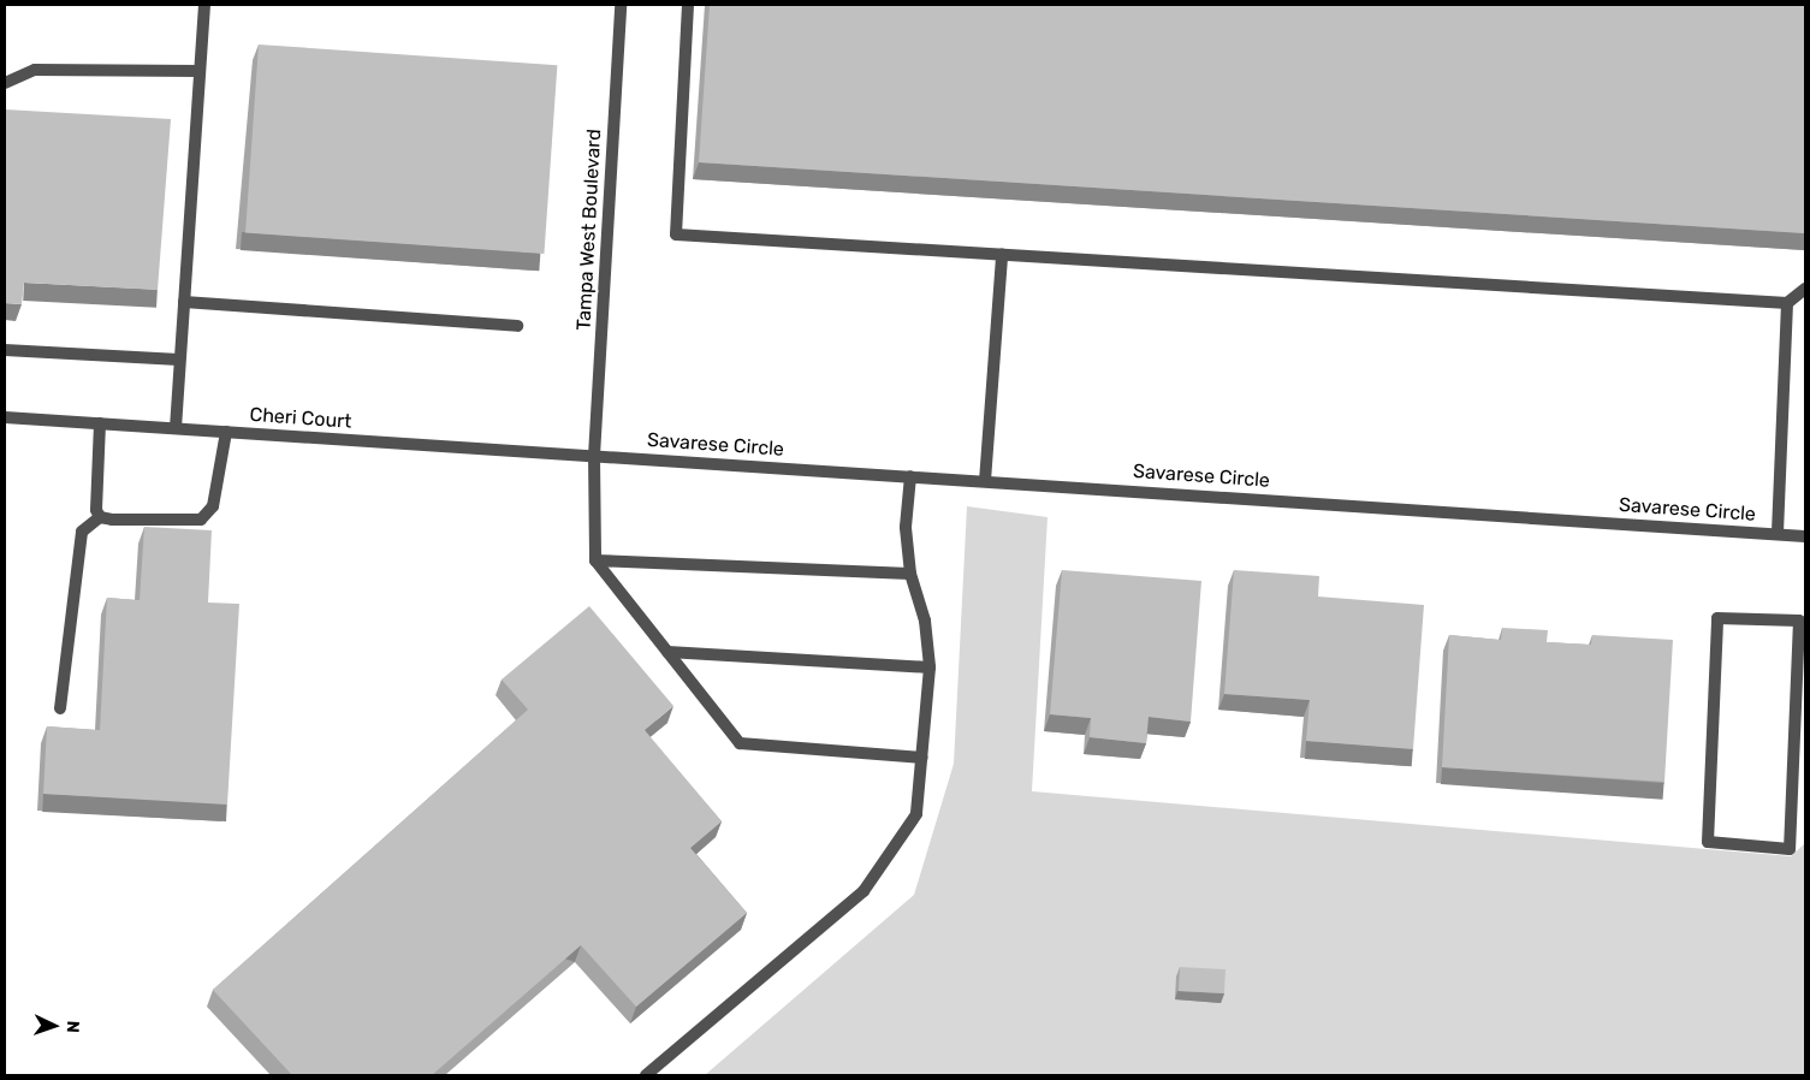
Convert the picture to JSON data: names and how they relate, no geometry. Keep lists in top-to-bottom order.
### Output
{
  "streets": {
    "street": ["Tampa West Boulevard", "Cheri Court", "Savarese Circle"]
  },
  "crossings": [
    ["Tampa West Boulevard", "Cheri Court"],
    ["Tampa West Boulevard", "Savarese Circle"],
    ["Cheri Court", "Savarese Circle"]
  ],
  "north": "right"
}
